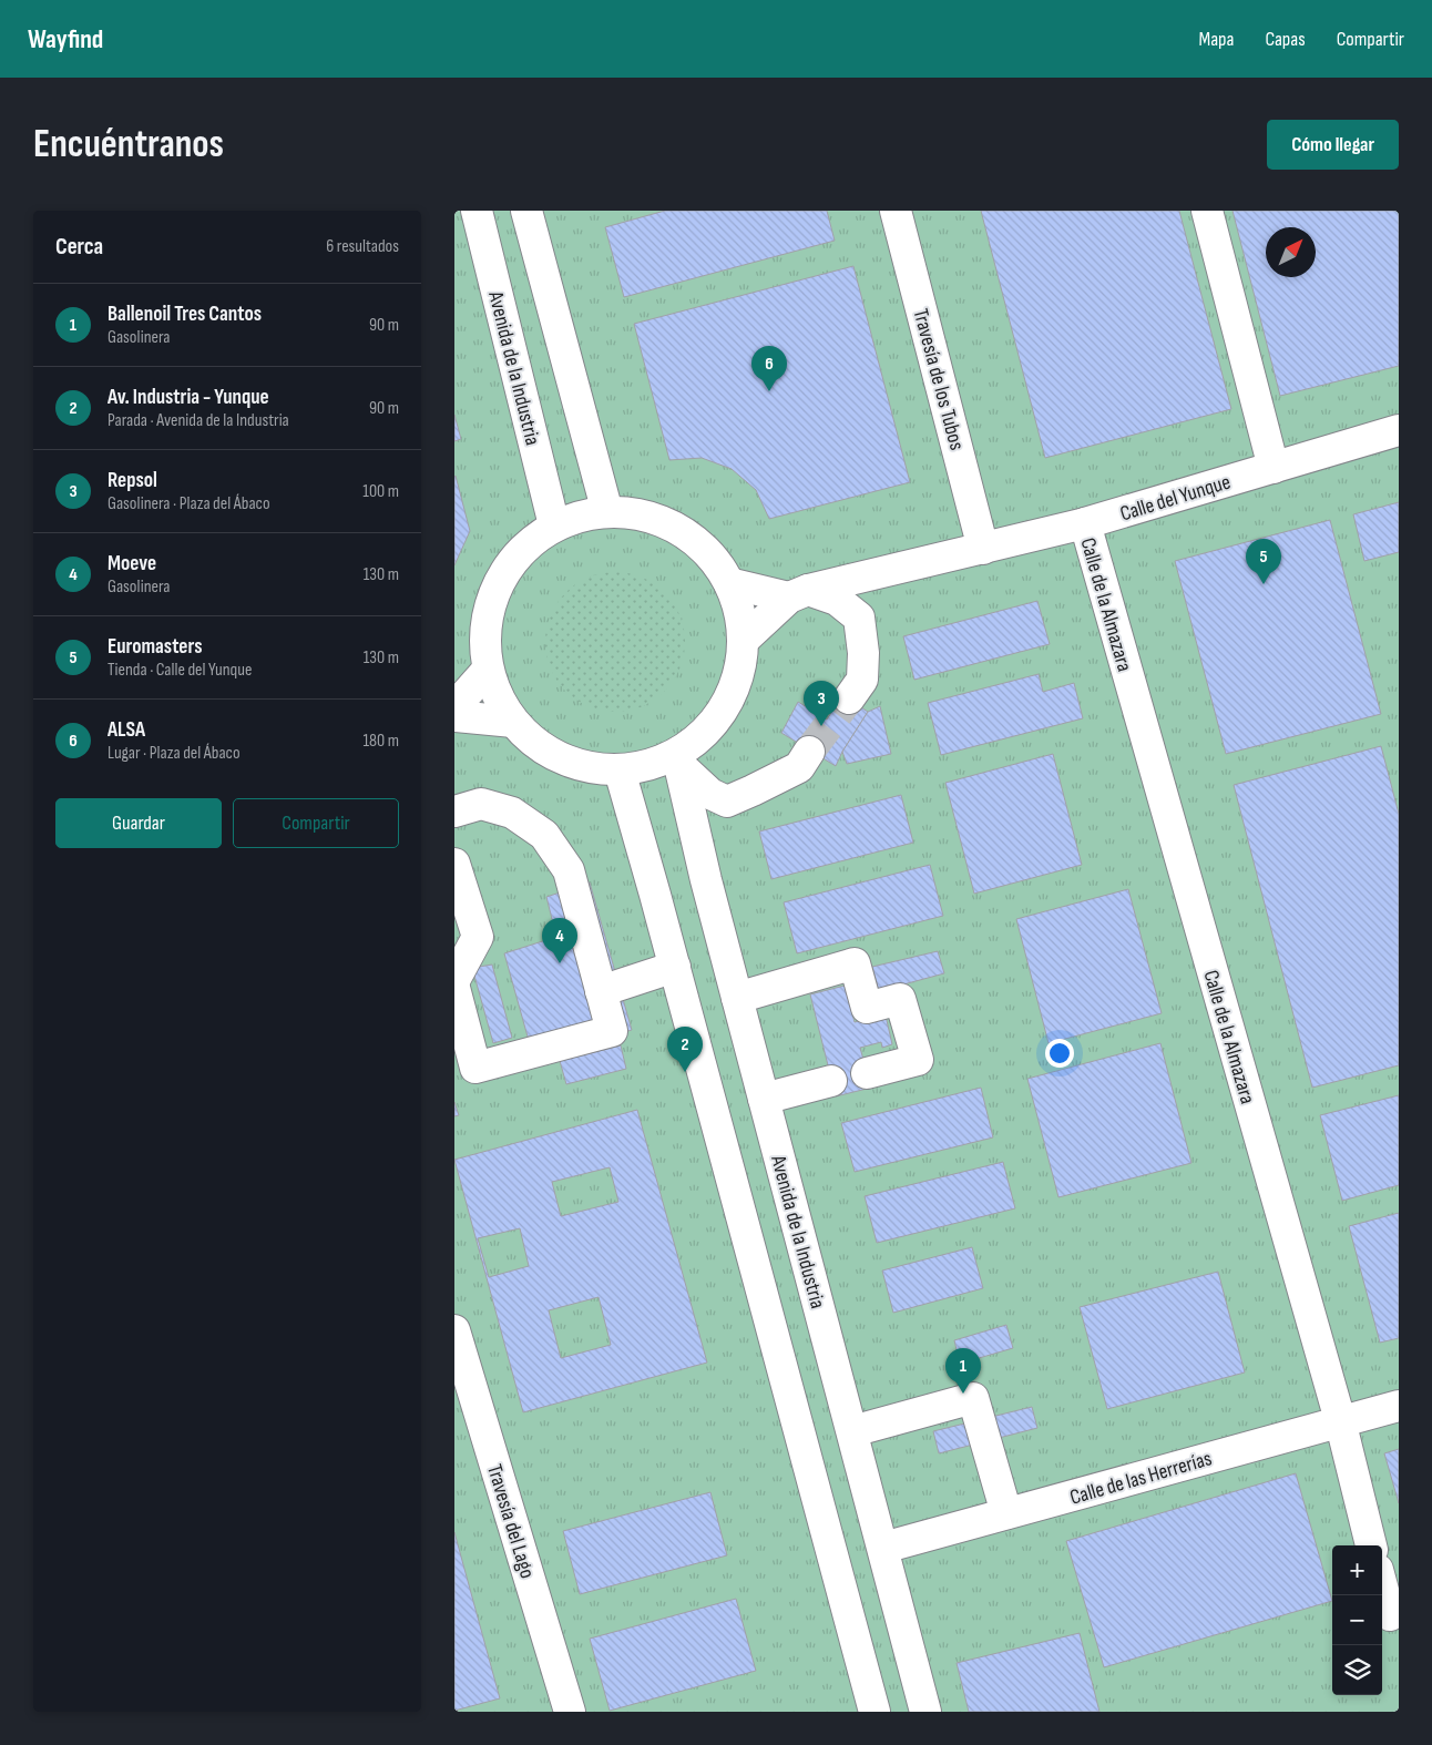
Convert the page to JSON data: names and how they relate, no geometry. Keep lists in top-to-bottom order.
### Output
{
  "streets": {
    "street": [
      "Avenida de la Industria",
      "Travesía de los Tubos",
      "Calle del Yunque",
      "Calle de la Almazara",
      "Calle de las Herrerías",
      "Travesía del Lago"
    ]
  },
  "crossings": [
    ["Avenida de la Industria", "Calle de las Herrerías"],
    ["Travesía de los Tubos", "Calle del Yunque"],
    ["Calle del Yunque", "Calle de la Almazara"],
    ["Calle de la Almazara", "Calle de las Herrerías"]
  ],
  "north": "top right",
  "page": {
    "header": "Wayfind",
    "nav": ["Mapa", "Capas", "Compartir"],
    "buttons": [
      "Cómo llegar",
      ["Guardar", "Compartir"]
    ],
    "title": "Encuéntranos",
    "heading": ["Cerca", "6 resultados"],
    "list": [
      {
        "mark": "1",
        "name": "Ballenoil Tres Cantos",
        "note": "Gasolinera",
        "value": "90 m"
      },
      {
        "mark": "2",
        "name": "Av. Industria - Yunque",
        "note": "Parada · Avenida de la Industria",
        "value": "90 m"
      },
      {
        "mark": "3",
        "name": "Repsol",
        "note": "Gasolinera · Plaza del Ábaco",
        "value": "100 m"
      },
      {
        "mark": "4",
        "name": "Moeve",
        "note": "Gasolinera",
        "value": "130 m"
      },
      {
        "mark": "5",
        "name": "Euromasters",
        "note": "Tienda · Calle del Yunque",
        "value": "130 m"
      },
      {
        "mark": "6",
        "name": "ALSA",
        "note": "Lugar · Plaza del Ábaco",
        "value": "180 m"
      }
    ],
    "pins": [
      "6",
      "5",
      "3",
      "4",
      "2",
      "1"
    ],
    "map_buttons": ["+", "−"]
  }
}
